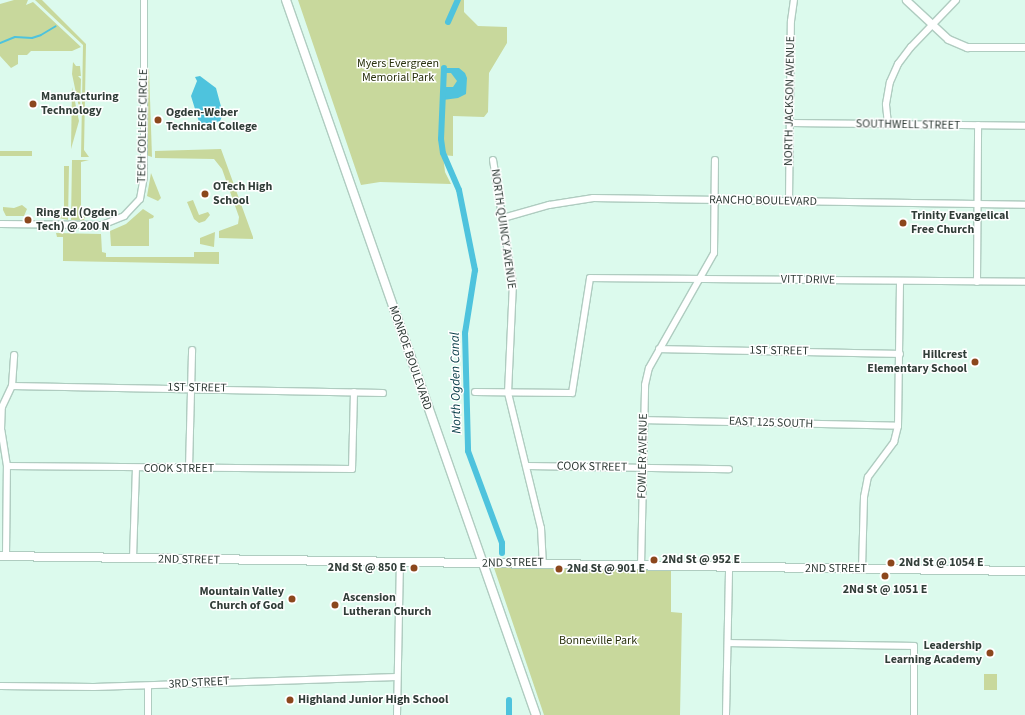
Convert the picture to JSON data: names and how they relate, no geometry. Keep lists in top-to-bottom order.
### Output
{
  "streets": {
    "main road": ["MONROE BOULEVARD", "2ND STREET"],
    "street": [
      "NORTH JACKSON AVENUE",
      "SOUTHWELL STREET",
      "TECH COLLEGE CIRCLE",
      "RANCHO BOULEVARD",
      "NORTH QUINCY AVENUE",
      "VITT DRIVE",
      "1ST STREET",
      "EAST 125 SOUTH",
      "FOWLER AVENUE",
      "COOK STREET",
      "3RD STREET"
    ]
  },
  "crossings": [
    ["NORTH JACKSON AVENUE", "SOUTHWELL STREET"],
    ["NORTH JACKSON AVENUE", "RANCHO BOULEVARD"],
    ["RANCHO BOULEVARD", "NORTH QUINCY AVENUE"],
    ["RANCHO BOULEVARD", "FOWLER AVENUE"],
    ["NORTH QUINCY AVENUE", "VITT DRIVE"],
    ["NORTH QUINCY AVENUE", "COOK STREET"],
    ["NORTH QUINCY AVENUE", "2ND STREET"],
    ["VITT DRIVE", "FOWLER AVENUE"],
    ["1ST STREET", "FOWLER AVENUE"],
    ["1ST STREET", "COOK STREET"],
    ["MONROE BOULEVARD", "2ND STREET"],
    ["EAST 125 SOUTH", "FOWLER AVENUE"],
    ["FOWLER AVENUE", "COOK STREET"],
    ["FOWLER AVENUE", "2ND STREET"]
  ],
  "water": ["North Ogden Canal"],
  "parks": ["Myers Evergreen Memorial Park", "Bonneville Park"],
  "places": [
    "Manufacturing Technology",
    "Ogden-Weber Technical College",
    "OTech High School",
    "Ring Rd (Ogden Tech) @ 200 N",
    "Trinity Evangelical Free Church",
    "Hillcrest Elementary School",
    "2Nd St @ 952 E",
    "2Nd St @ 1054 E",
    "2Nd St @ 850 E",
    "2Nd St @ 901 E",
    "2Nd St @ 1051 E",
    "Mountain Valley Church of God",
    "Ascension Lutheran Church",
    "Leadership Learning Academy",
    "Highland Junior High School"
  ]
}
